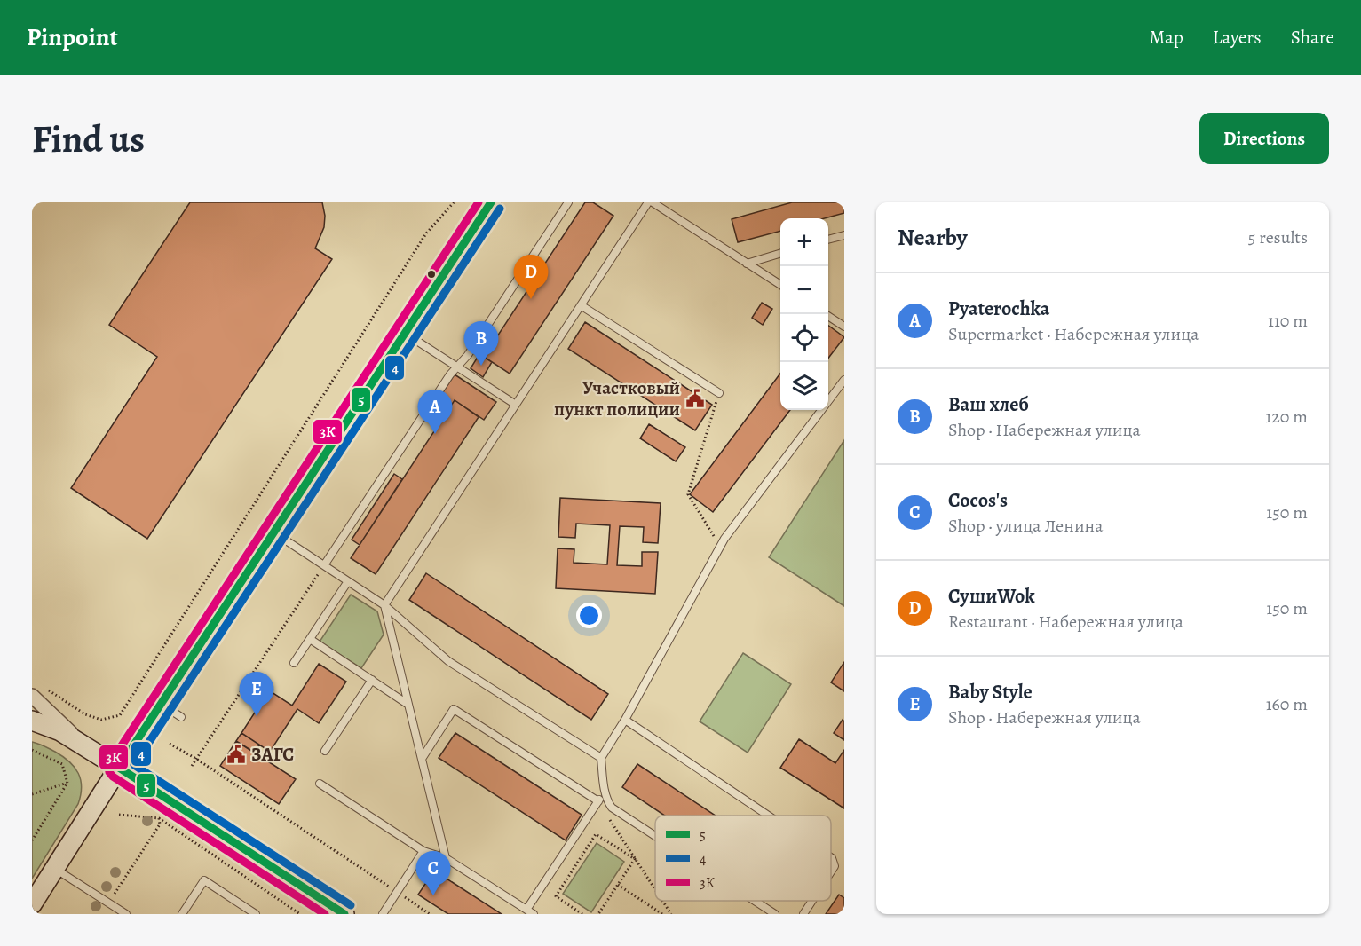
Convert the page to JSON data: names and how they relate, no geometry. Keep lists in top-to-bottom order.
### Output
{
  "places": {
    "public building": ["Участковый пункт полиции", "ЗАГС"]
  },
  "lines": ["transit line 5", "transit line 3К", "transit line 4"],
  "legend": ["5", "4", "3К"],
  "page": {
    "header": "Pinpoint",
    "nav": ["Map", "Layers", "Share"],
    "buttons": "Directions",
    "title": "Find us",
    "heading": ["Nearby", "5 results"],
    "map_buttons": ["+", "−"],
    "pins": [
      "D",
      "B",
      "A",
      "E",
      "C"
    ],
    "list": [
      {
        "mark": "A",
        "name": "Pyaterochka",
        "note": "Supermarket · Набережная улица",
        "value": "110 m"
      },
      {
        "mark": "B",
        "name": "Ваш хлеб",
        "note": "Shop · Набережная улица",
        "value": "120 m"
      },
      {
        "mark": "C",
        "name": "Cocos's",
        "note": "Shop · улица Ленина",
        "value": "150 m"
      },
      {
        "mark": "D",
        "name": "СушиWok",
        "note": "Restaurant · Набережная улица",
        "value": "150 m"
      },
      {
        "mark": "E",
        "name": "Baby Style",
        "note": "Shop · Набережная улица",
        "value": "160 m"
      }
    ]
  }
}
